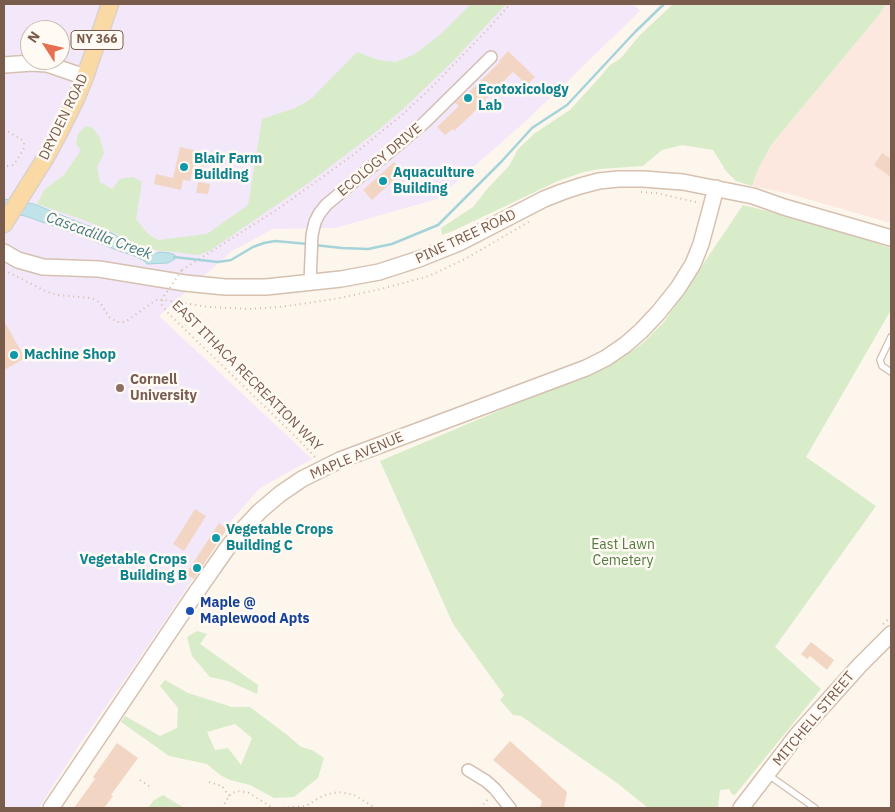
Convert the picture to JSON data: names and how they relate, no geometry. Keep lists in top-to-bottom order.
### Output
{
  "streets": {
    "main road": ["NY 366", "DRYDEN ROAD"],
    "street": [
      "ECOLOGY DRIVE",
      "PINE TREE ROAD",
      "MAPLE AVENUE",
      "MITCHELL STREET"
    ],
    "path": ["EAST ITHACA RECREATION WAY"]
  },
  "crossings": [
    ["ECOLOGY DRIVE", "PINE TREE ROAD"],
    ["PINE TREE ROAD", "MAPLE AVENUE"]
  ],
  "water": ["Cascadilla Creek"],
  "parks": ["East Lawn Cemetery"],
  "places": [
    "Ecotoxicology Lab",
    "Blair Farm Building",
    "Aquaculture Building",
    "Machine Shop",
    "Cornell University",
    "Vegetable Crops Building C",
    "Vegetable Crops Building B",
    "Maple @ Maplewood Apts"
  ],
  "north": "top left"
}
